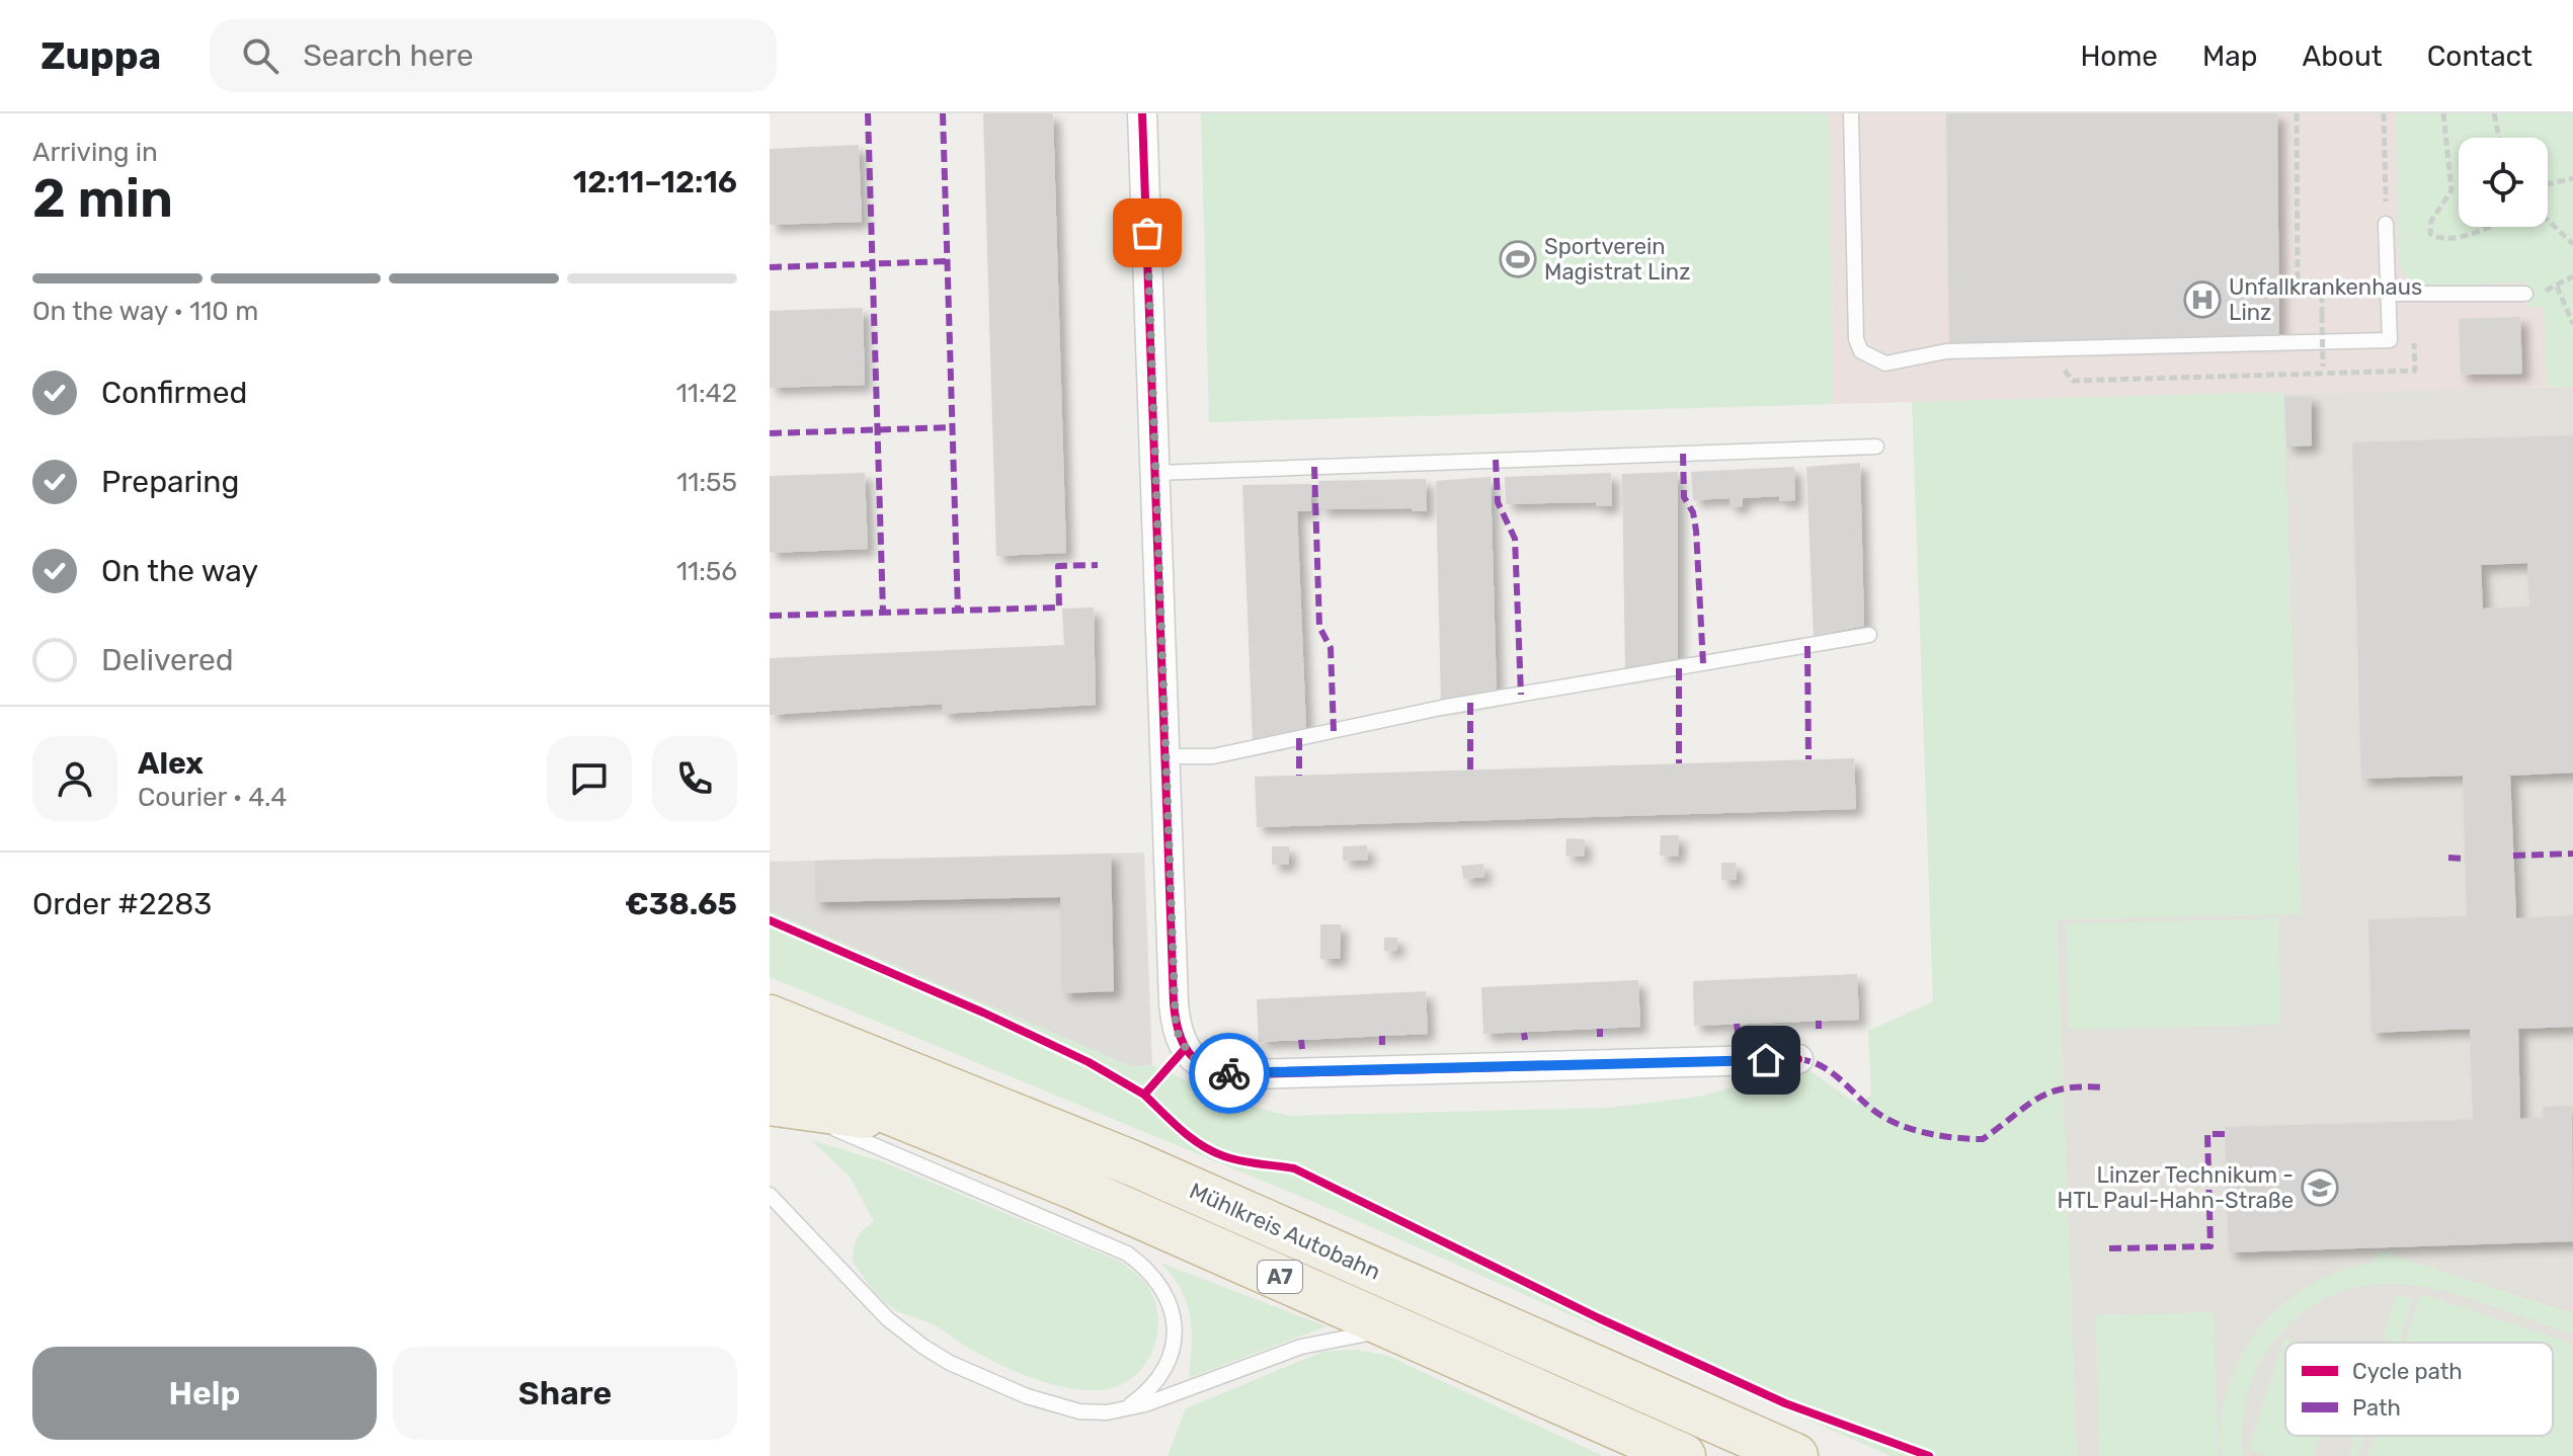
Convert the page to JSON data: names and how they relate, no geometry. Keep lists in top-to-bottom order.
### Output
{
  "streets": {
    "highway": ["Mühlkreis Autobahn", "A7"]
  },
  "places": {
    "sports": ["Sportverein Magistrat Linz"],
    "hospital": ["Unfallkrankenhaus Linz"],
    "school or university": ["Linzer Technikum - HTL Paul-Hahn-Straße"]
  },
  "legend": ["Cycle path", "Path"],
  "page": {
    "header": "Zuppa",
    "search": "Search here",
    "nav": [
      "Home",
      "Map",
      "About",
      "Contact"
    ],
    "heading": ["2 min", "Arriving in", "12:11–12:16"],
    "panel": [
      "Alex",
      "Courier · 4.4",
      "Order #2283",
      "€38.65"
    ],
    "bar": "On the way · 110 m",
    "list": [
      ["Confirmed", "11:42"],
      ["Preparing", "11:55"],
      ["On the way", "11:56"],
      "Delivered"
    ],
    "buttons": ["Help", "Share"]
  }
}
